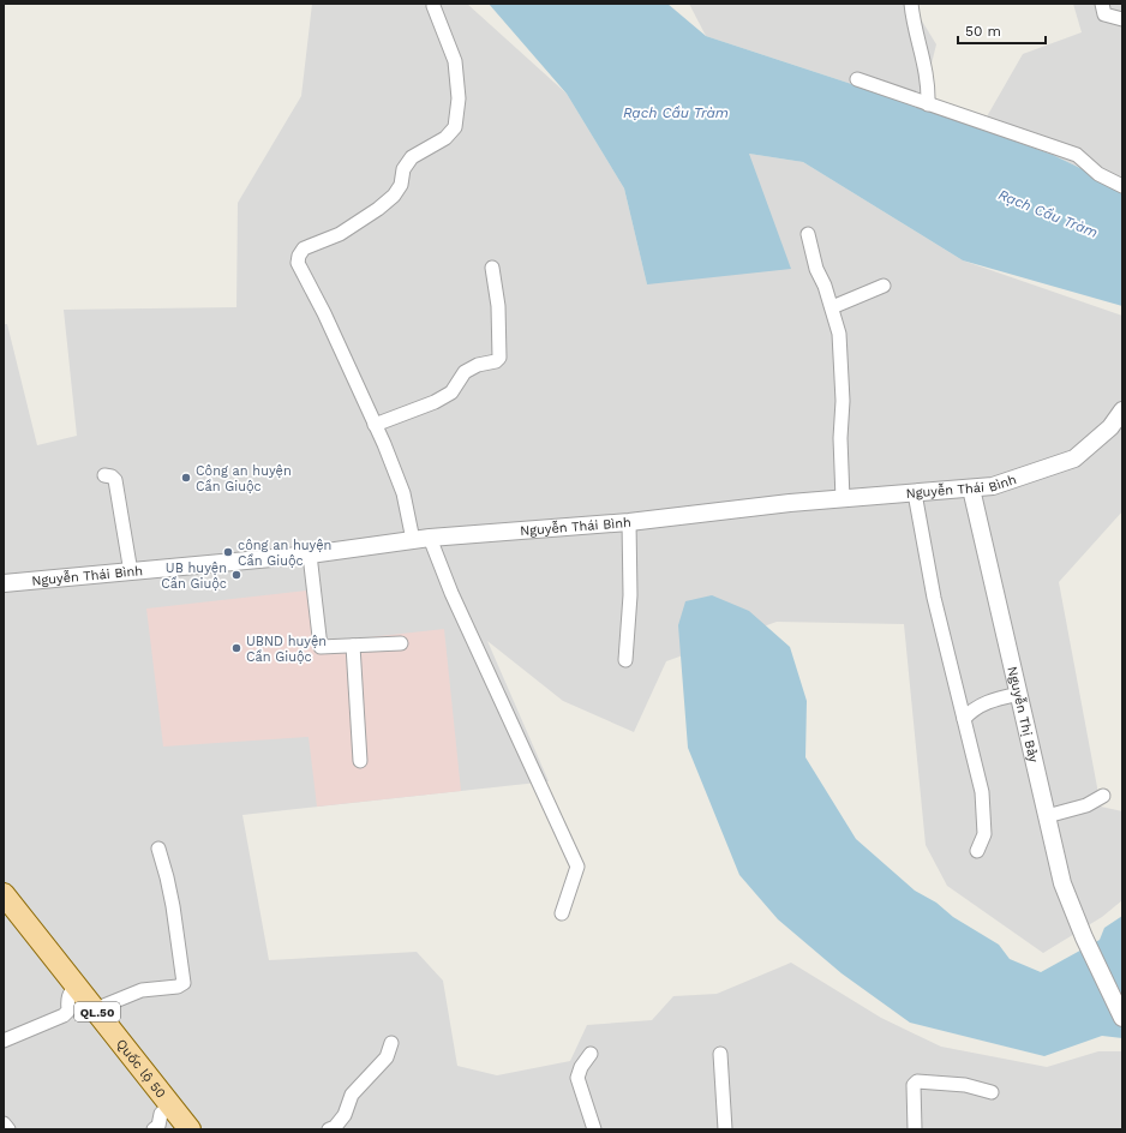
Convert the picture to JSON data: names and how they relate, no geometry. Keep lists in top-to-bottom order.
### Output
{
  "streets": {
    "main road": ["QL.50", "Quốc lộ 50"],
    "street": ["Nguyễn Thái Bình", "Nguyễn Thị Bảy"]
  },
  "crossings": [
    ["Nguyễn Thái Bình", "Nguyễn Thị Bảy"]
  ],
  "water": ["Rạch Cầu Tràm"],
  "places": [
    "Công an huyện Cần Giuộc",
    "công an huyện Cần Giuộc",
    "UB huyện Cần Giuộc",
    "UBND huyện Cần Giuộc"
  ],
  "scale_bar": "50 m"
}
